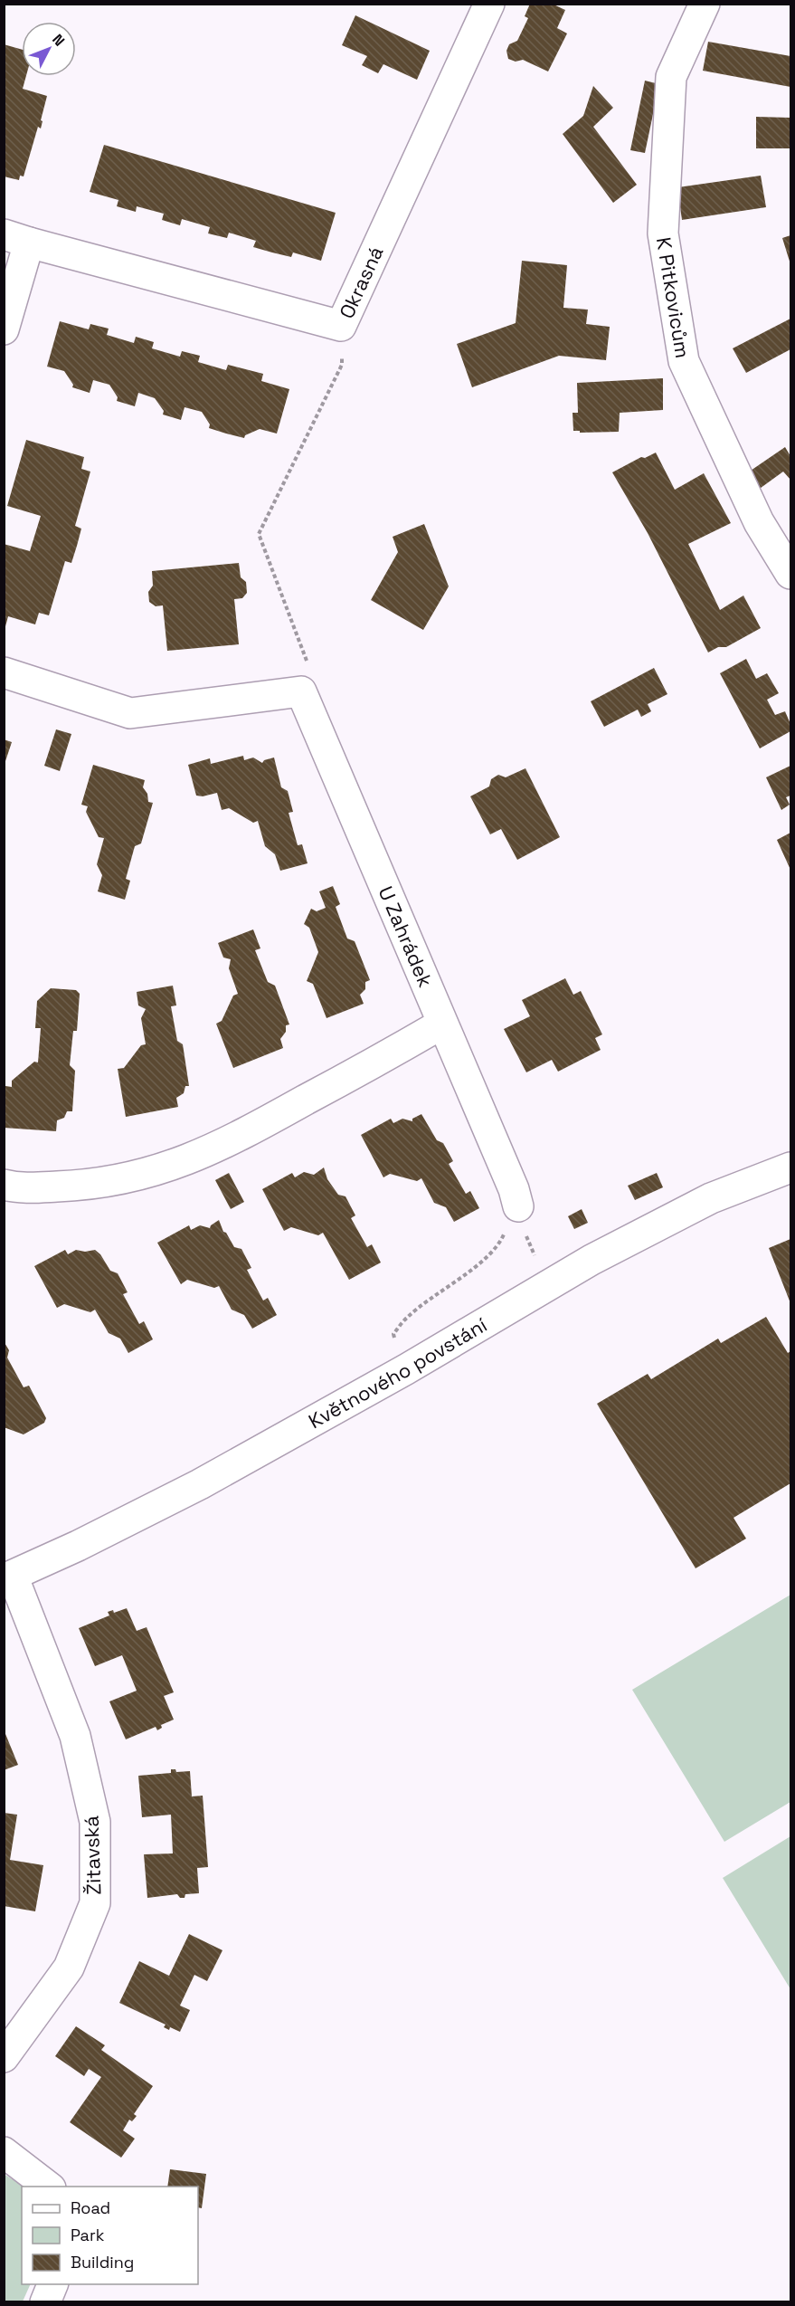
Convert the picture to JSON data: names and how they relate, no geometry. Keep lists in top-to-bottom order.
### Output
{
  "streets": {
    "street": [
      "Okrasná",
      "K Pitkovicům",
      "U Zahrádek",
      "Květnového povstání",
      "Žitavská"
    ]
  },
  "crossings": [
    ["Květnového povstání", "Žitavská"]
  ],
  "legend": ["Road", "Park", "Building"],
  "north": "top right"
}
